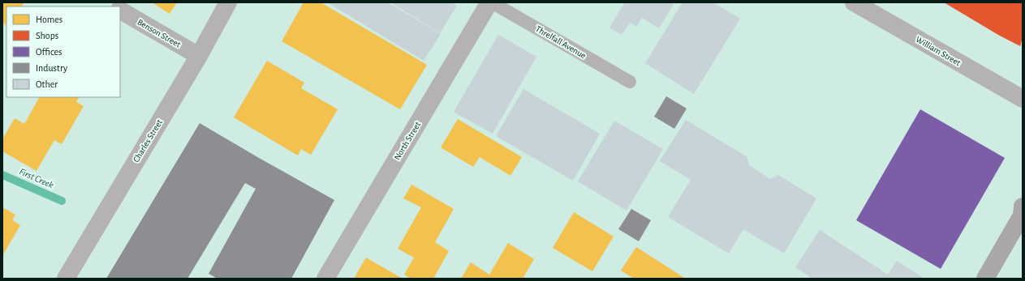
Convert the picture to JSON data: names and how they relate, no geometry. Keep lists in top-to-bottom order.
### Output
{
  "streets": {
    "street": [
      "Benson Street",
      "William Street",
      "Charles Street",
      "North Street"
    ],
    "lane": ["Threlfall Avenue"]
  },
  "crossings": [
    ["Benson Street", "Charles Street"],
    ["Threlfall Avenue", "North Street"]
  ],
  "water": ["First Creek"],
  "legend": [
    "Homes",
    "Shops",
    "Offices",
    "Industry",
    "Other"
  ]
}
